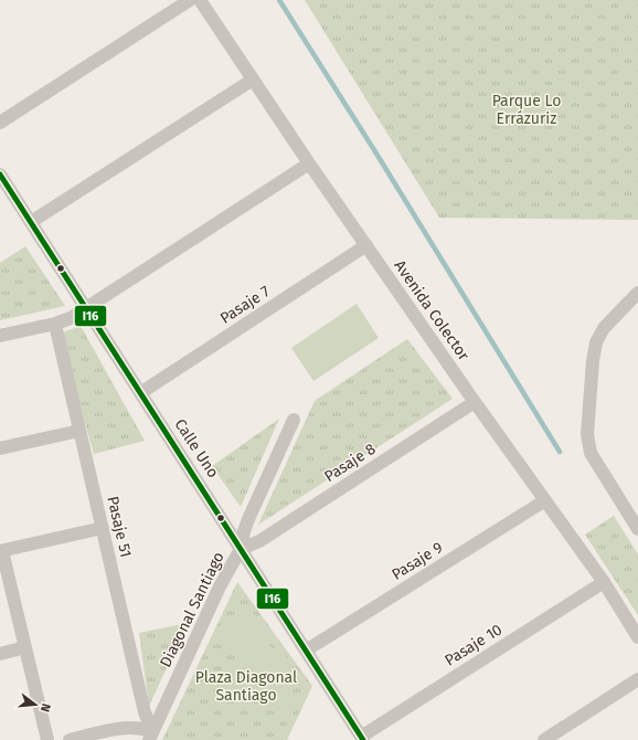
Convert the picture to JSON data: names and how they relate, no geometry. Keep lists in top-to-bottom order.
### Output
{
  "streets": {
    "street": [
      "Pasaje 7",
      "Avenida Colector",
      "Calle Uno",
      "Pasaje 8",
      "Pasaje 51",
      "Pasaje 9",
      "Diagonal Santiago",
      "Pasaje 10"
    ]
  },
  "crossings": [
    ["Pasaje 7", "Avenida Colector"],
    ["Pasaje 7", "Calle Uno"],
    ["Avenida Colector", "Pasaje 8"],
    ["Avenida Colector", "Pasaje 9"],
    ["Avenida Colector", "Pasaje 10"],
    ["Calle Uno", "Pasaje 8"],
    ["Calle Uno", "Pasaje 9"],
    ["Calle Uno", "Diagonal Santiago"],
    ["Calle Uno", "Pasaje 10"],
    ["Pasaje 8", "Diagonal Santiago"],
    ["Pasaje 51", "Diagonal Santiago"]
  ],
  "parks": ["Parque Lo Errázuriz", "Plaza Diagonal Santiago"],
  "lines": ["transit line I16"],
  "north": "right"
}
